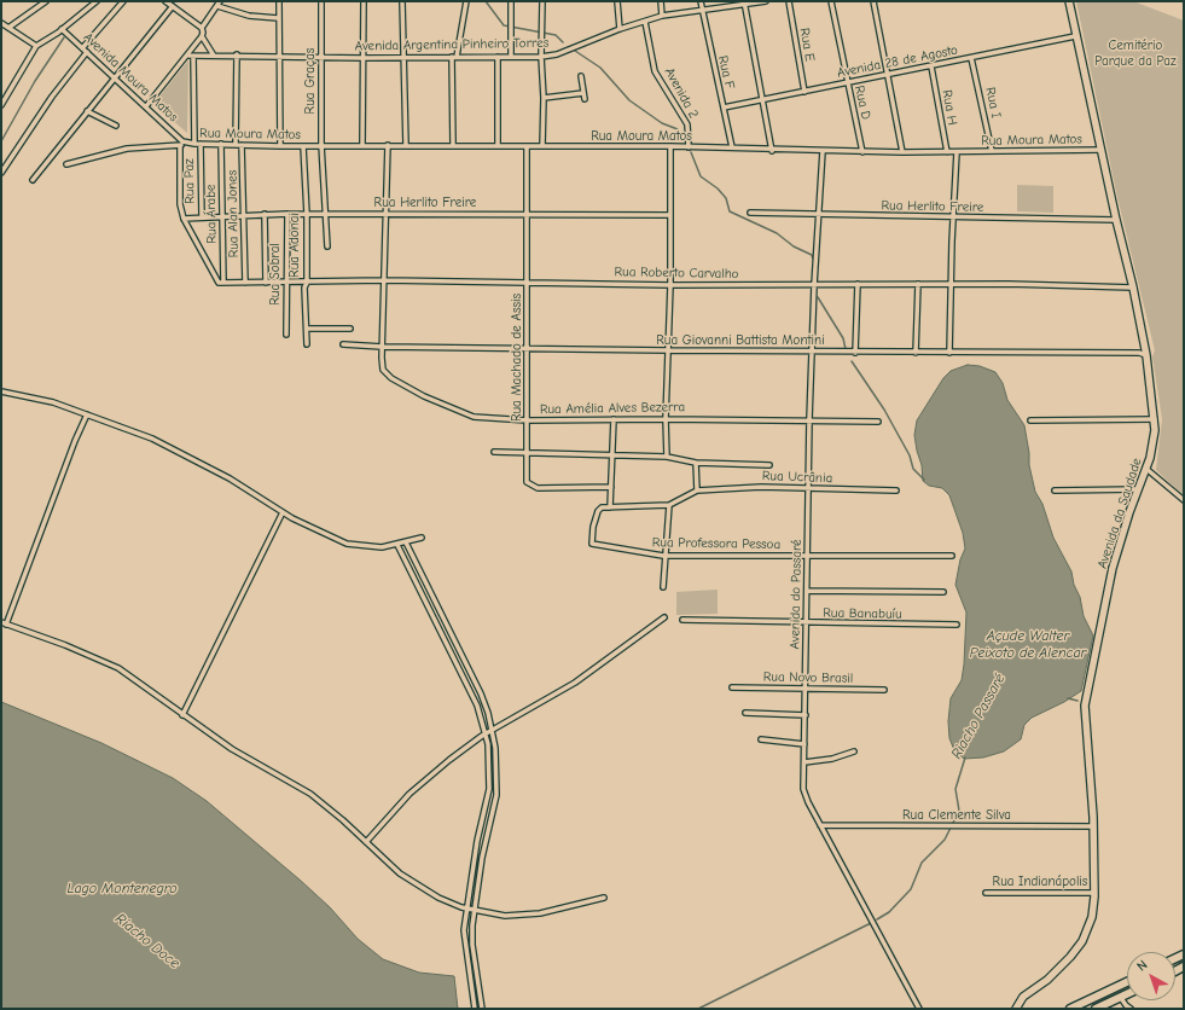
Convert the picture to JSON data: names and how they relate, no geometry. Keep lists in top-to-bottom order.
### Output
{
  "streets": {
    "street": [
      "Avenida Argentina Pinheiro Torres",
      "Rua E",
      "Avenida 28 de Agosto",
      "Rua F",
      "Avenida Moura Matos",
      "Rua Graças",
      "Avenida 2",
      "Rua D",
      "Rua I",
      "Rua H",
      "Rua Moura Matos",
      "Rua Paz",
      "Rua Herlito Freire",
      "Rua Árabe",
      "Rua Alan Jones",
      "Rua Adonai",
      "Rua Roberto Carvalho",
      "Rua Sobral",
      "Rua Giovanni Battista Montini",
      "Rua Machado de Assis",
      "Rua Amélia Alves Bezerra",
      "Rua Ucrânia",
      "Avenida da Saudade",
      "Rua Professora Pessoa",
      "Avenida do Passaré",
      "Rua Banabuíu",
      "Rua Novo Brasil",
      "Rua Clemente Silva",
      "Rua Indianápolis"
    ]
  },
  "crossings": [
    ["Avenida Argentina Pinheiro Torres", "Rua F"],
    ["Avenida Argentina Pinheiro Torres", "Rua Graças"],
    ["Avenida Argentina Pinheiro Torres", "Avenida 2"],
    ["Rua E", "Avenida 28 de Agosto"],
    ["Avenida 28 de Agosto", "Rua F"],
    ["Avenida 28 de Agosto", "Rua D"],
    ["Avenida 28 de Agosto", "Rua I"],
    ["Avenida 28 de Agosto", "Rua H"],
    ["Avenida 28 de Agosto", "Avenida da Saudade"],
    ["Rua F", "Rua Moura Matos"],
    ["Avenida Moura Matos", "Rua Moura Matos"],
    ["Rua Graças", "Rua Moura Matos"],
    ["Rua Graças", "Rua Herlito Freire"],
    ["Avenida 2", "Rua Moura Matos"],
    ["Rua D", "Rua Moura Matos"],
    ["Rua I", "Rua Moura Matos"],
    ["Rua H", "Rua Moura Matos"],
    ["Rua Moura Matos", "Rua Paz"],
    ["Rua Moura Matos", "Rua Árabe"],
    ["Rua Moura Matos", "Rua Alan Jones"],
    ["Rua Moura Matos", "Rua Adonai"],
    ["Rua Moura Matos", "Rua Machado de Assis"],
    ["Rua Moura Matos", "Avenida da Saudade"],
    ["Rua Moura Matos", "Avenida do Passaré"],
    ["Rua Paz", "Rua Herlito Freire"],
    ["Rua Herlito Freire", "Rua Árabe"],
    ["Rua Herlito Freire", "Rua Alan Jones"],
    ["Rua Herlito Freire", "Rua Adonai"],
    ["Rua Herlito Freire", "Rua Sobral"],
    ["Rua Herlito Freire", "Rua Machado de Assis"],
    ["Rua Herlito Freire", "Avenida da Saudade"],
    ["Rua Herlito Freire", "Avenida do Passaré"],
    ["Rua Árabe", "Rua Roberto Carvalho"],
    ["Rua Alan Jones", "Rua Roberto Carvalho"],
    ["Rua Adonai", "Rua Roberto Carvalho"],
    ["Rua Roberto Carvalho", "Rua Sobral"],
    ["Rua Roberto Carvalho", "Rua Machado de Assis"],
    ["Rua Roberto Carvalho", "Avenida da Saudade"],
    ["Rua Roberto Carvalho", "Avenida do Passaré"],
    ["Rua Giovanni Battista Montini", "Rua Machado de Assis"],
    ["Rua Giovanni Battista Montini", "Rua Amélia Alves Bezerra"],
    ["Rua Giovanni Battista Montini", "Avenida da Saudade"],
    ["Rua Giovanni Battista Montini", "Avenida do Passaré"],
    ["Rua Machado de Assis", "Rua Amélia Alves Bezerra"],
    ["Rua Amélia Alves Bezerra", "Avenida do Passaré"],
    ["Rua Ucrânia", "Avenida do Passaré"],
    ["Avenida da Saudade", "Rua Clemente Silva"],
    ["Avenida da Saudade", "Rua Indianápolis"],
    ["Rua Professora Pessoa", "Avenida do Passaré"],
    ["Avenida do Passaré", "Rua Banabuíu"],
    ["Avenida do Passaré", "Rua Novo Brasil"],
    ["Avenida do Passaré", "Rua Clemente Silva"]
  ],
  "water": [
    "Açude Walter Peixoto de Alencar",
    "Riacho Passaré",
    "Lago Montenegro",
    "Riacho Doce"
  ],
  "parks": ["Cemitério Parque da Paz"],
  "north": "top left"
}
